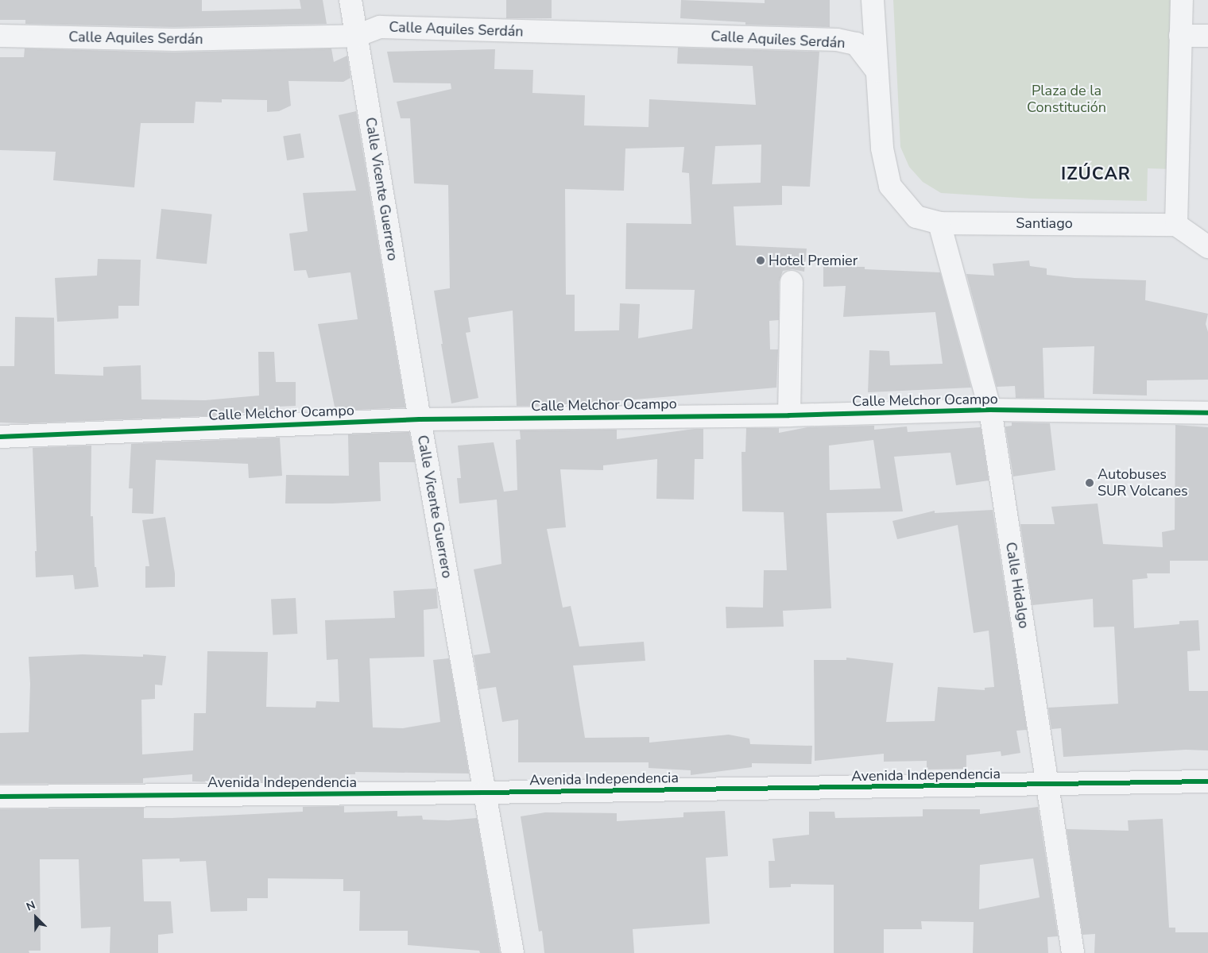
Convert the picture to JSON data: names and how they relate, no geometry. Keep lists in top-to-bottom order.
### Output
{
  "streets": {
    "street": [
      "Calle Aquiles Serdán",
      "Calle Vicente Guerrero",
      "Santiago",
      "Calle Melchor Ocampo",
      "Calle Hidalgo",
      "Avenida Independencia"
    ]
  },
  "crossings": [
    ["Calle Aquiles Serdán", "Calle Vicente Guerrero"],
    ["Calle Aquiles Serdán", "Santiago"],
    ["Calle Vicente Guerrero", "Calle Melchor Ocampo"],
    ["Calle Vicente Guerrero", "Avenida Independencia"],
    ["Santiago", "Calle Hidalgo"],
    ["Calle Melchor Ocampo", "Calle Hidalgo"],
    ["Calle Hidalgo", "Avenida Independencia"]
  ],
  "districts": ["IZÚCAR"],
  "parks": ["Plaza de la Constitución"],
  "places": ["Hotel Premier", "Autobuses SUR Volcanes"],
  "north": "top left"
}
